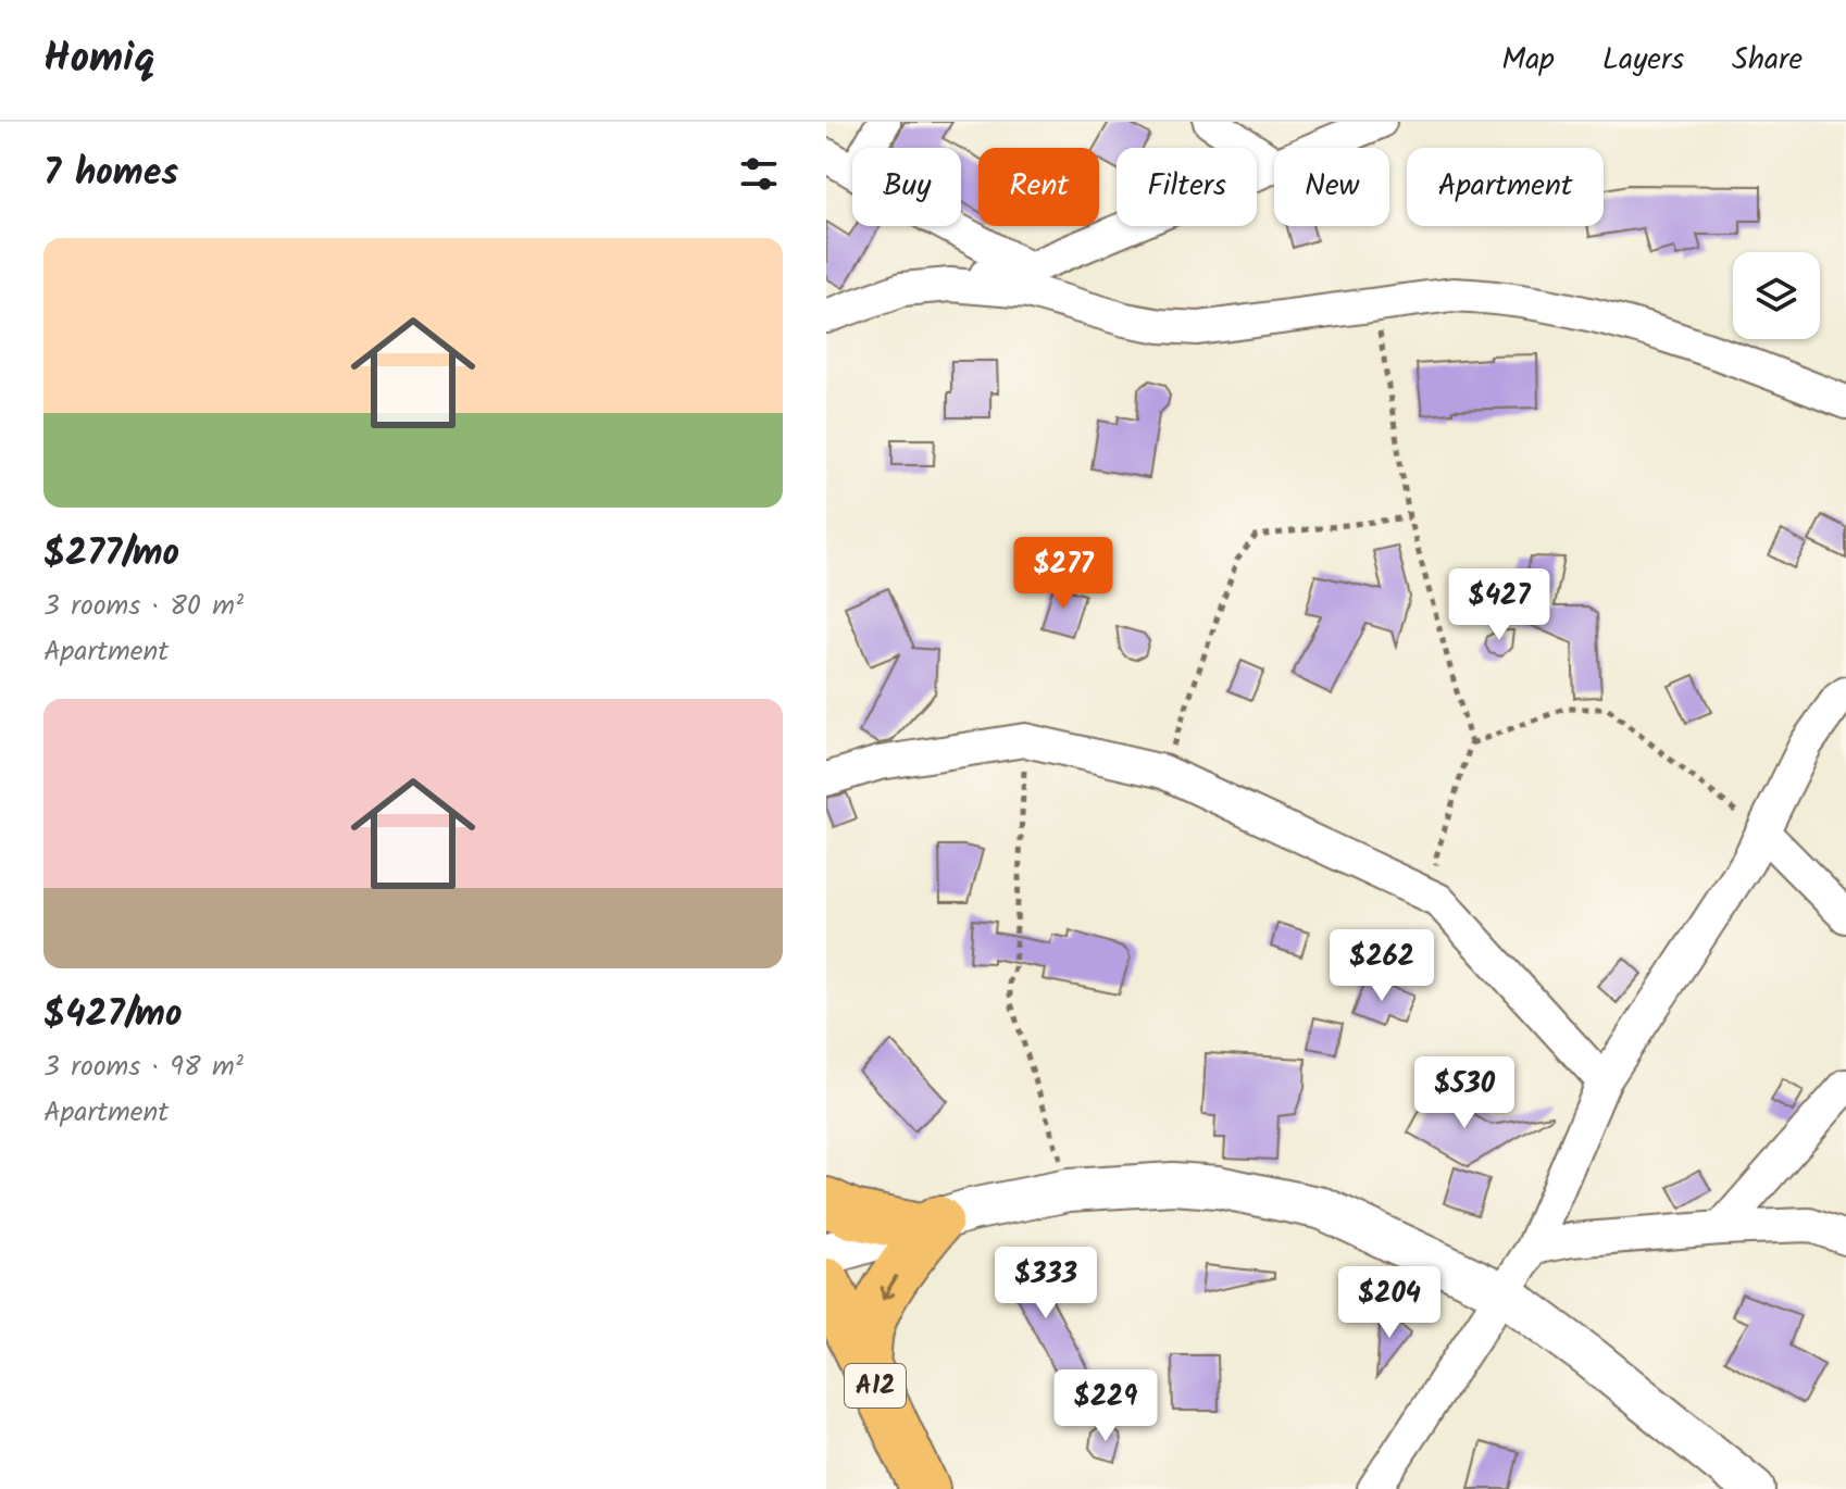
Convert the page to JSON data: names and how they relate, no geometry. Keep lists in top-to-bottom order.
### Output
{
  "streets": {
    "main road": ["A12"]
  },
  "page": {
    "header": "Homiq",
    "nav": ["Map", "Layers", "Share"],
    "heading": "7 homes",
    "chip": [
      "Buy",
      "Rent",
      "Filters",
      "New",
      "Apartment"
    ],
    "list": [
      {
        "name": "$277/mo",
        "note": "3 rooms · 80 m² · Apartment"
      },
      {
        "name": "$427/mo",
        "note": "3 rooms · 98 m² · Apartment"
      }
    ],
    "price": [
      "$277",
      "$427",
      "$262",
      "$530",
      "$333",
      "$204",
      "$229"
    ]
  }
}
